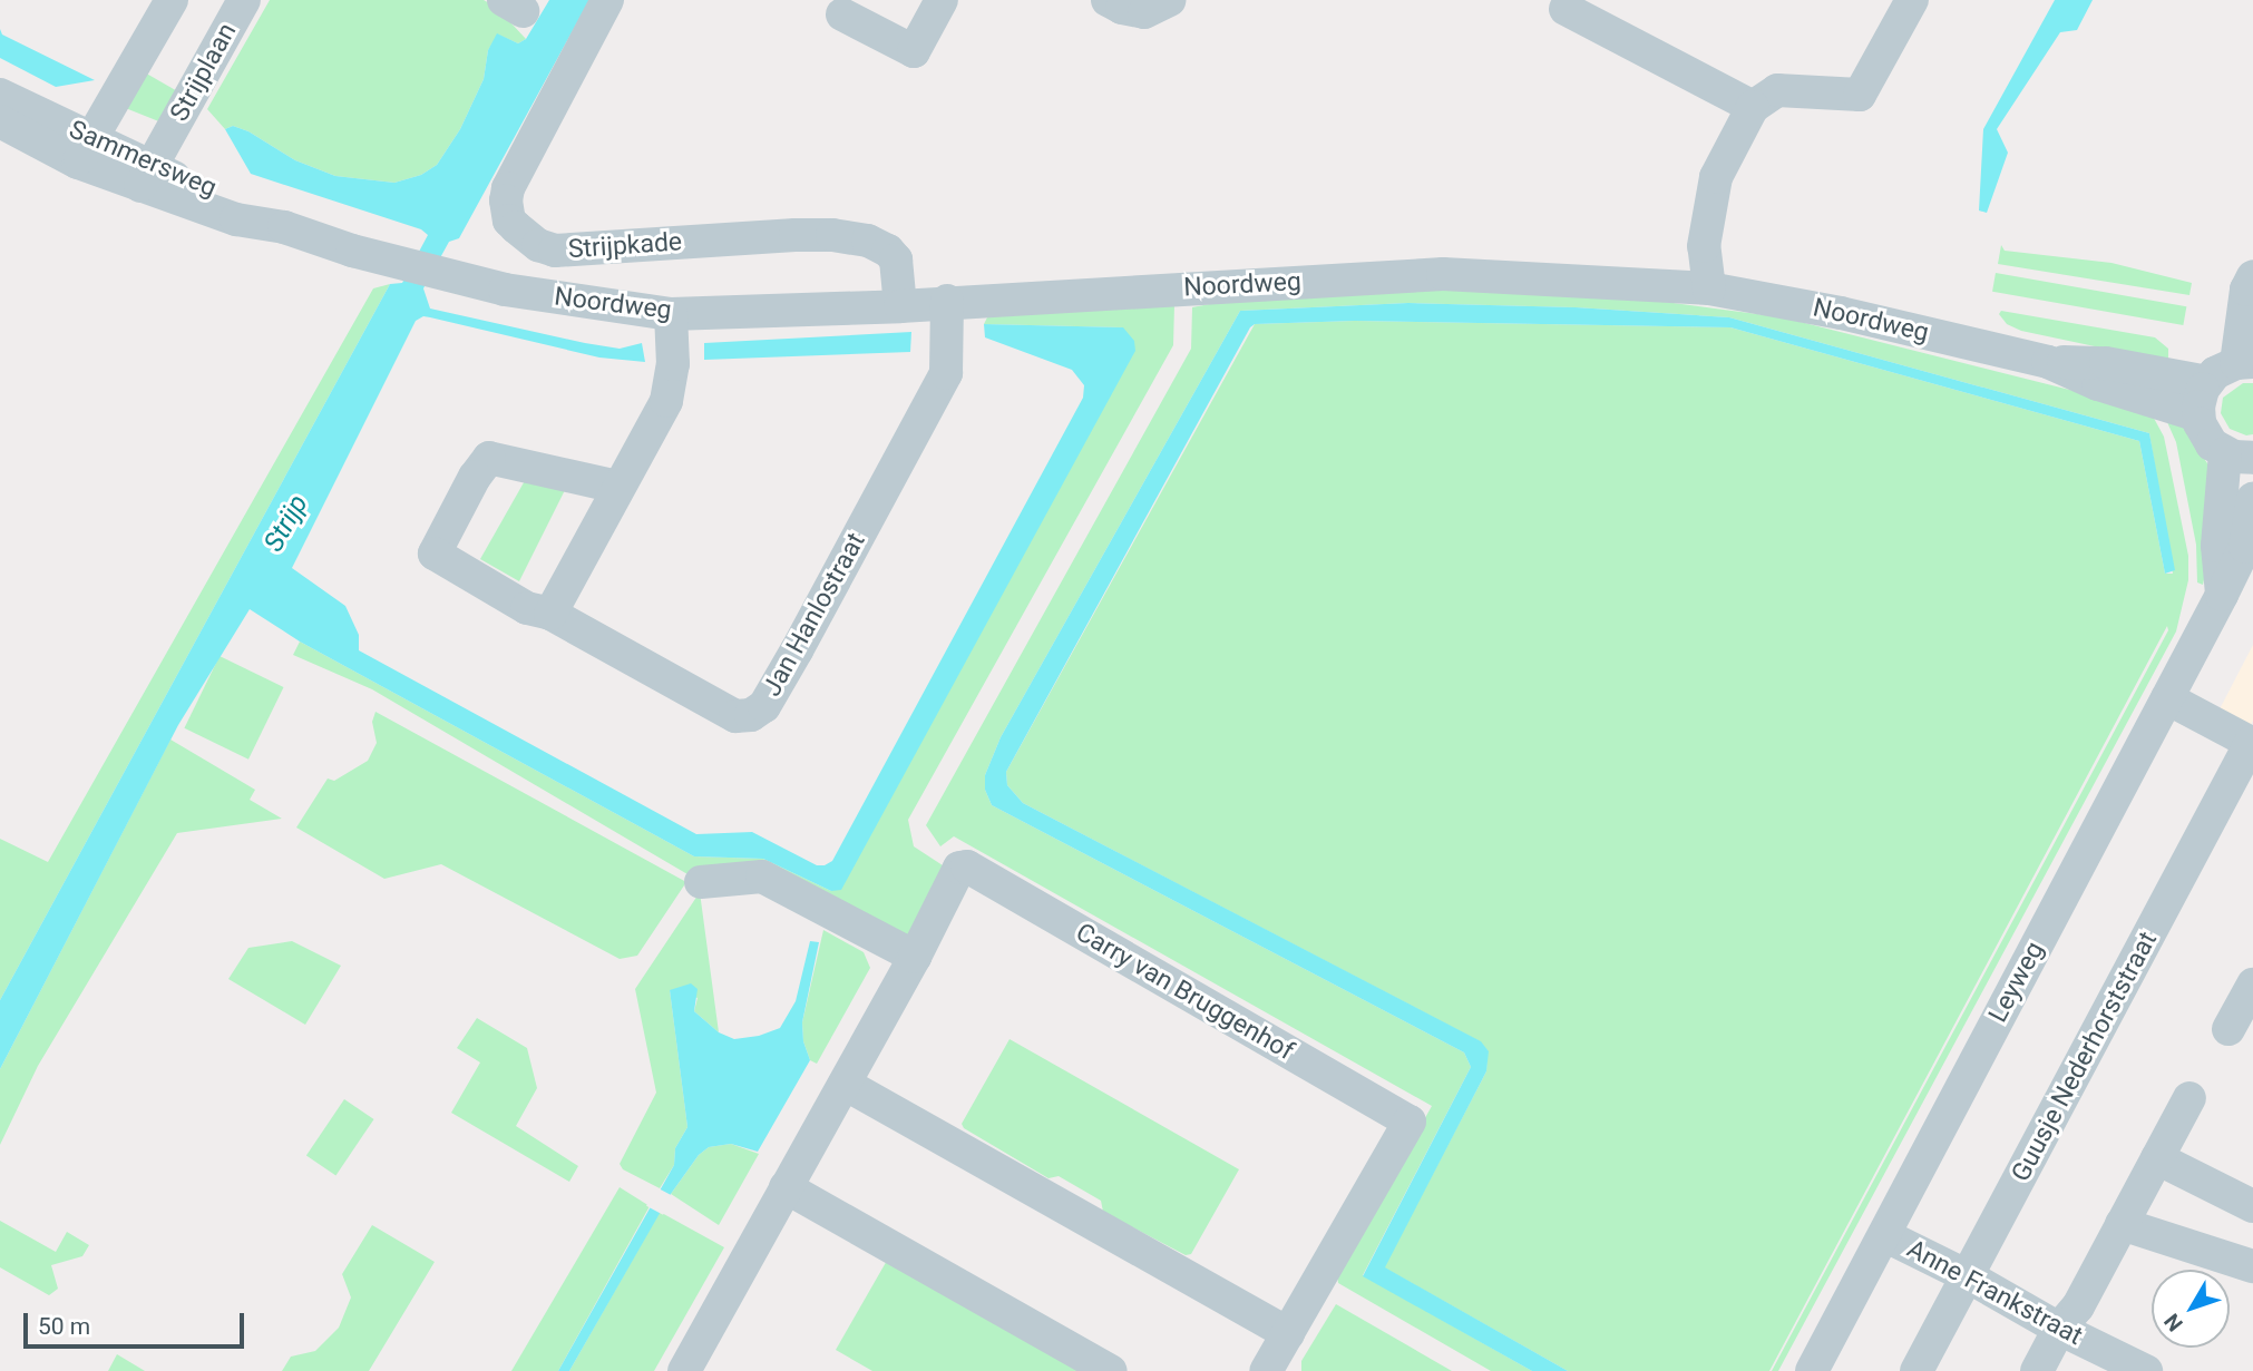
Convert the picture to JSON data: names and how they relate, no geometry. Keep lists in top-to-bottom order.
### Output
{
  "streets": {
    "street": [
      "Strijplaan",
      "Sammersweg",
      "Strijpkade",
      "Noordweg",
      "Jan Hanlostraat",
      "Leyweg",
      "Carry van Bruggenhof",
      "Guusje Nederhorststraat",
      "Anne Frankstraat"
    ]
  },
  "crossings": [
    ["Strijplaan", "Sammersweg"],
    ["Sammersweg", "Noordweg"],
    ["Strijpkade", "Noordweg"],
    ["Noordweg", "Jan Hanlostraat"],
    ["Leyweg", "Anne Frankstraat"],
    ["Guusje Nederhorststraat", "Anne Frankstraat"]
  ],
  "water": ["Strijp"],
  "scale_bar": "50 m",
  "north": "bottom left"
}
